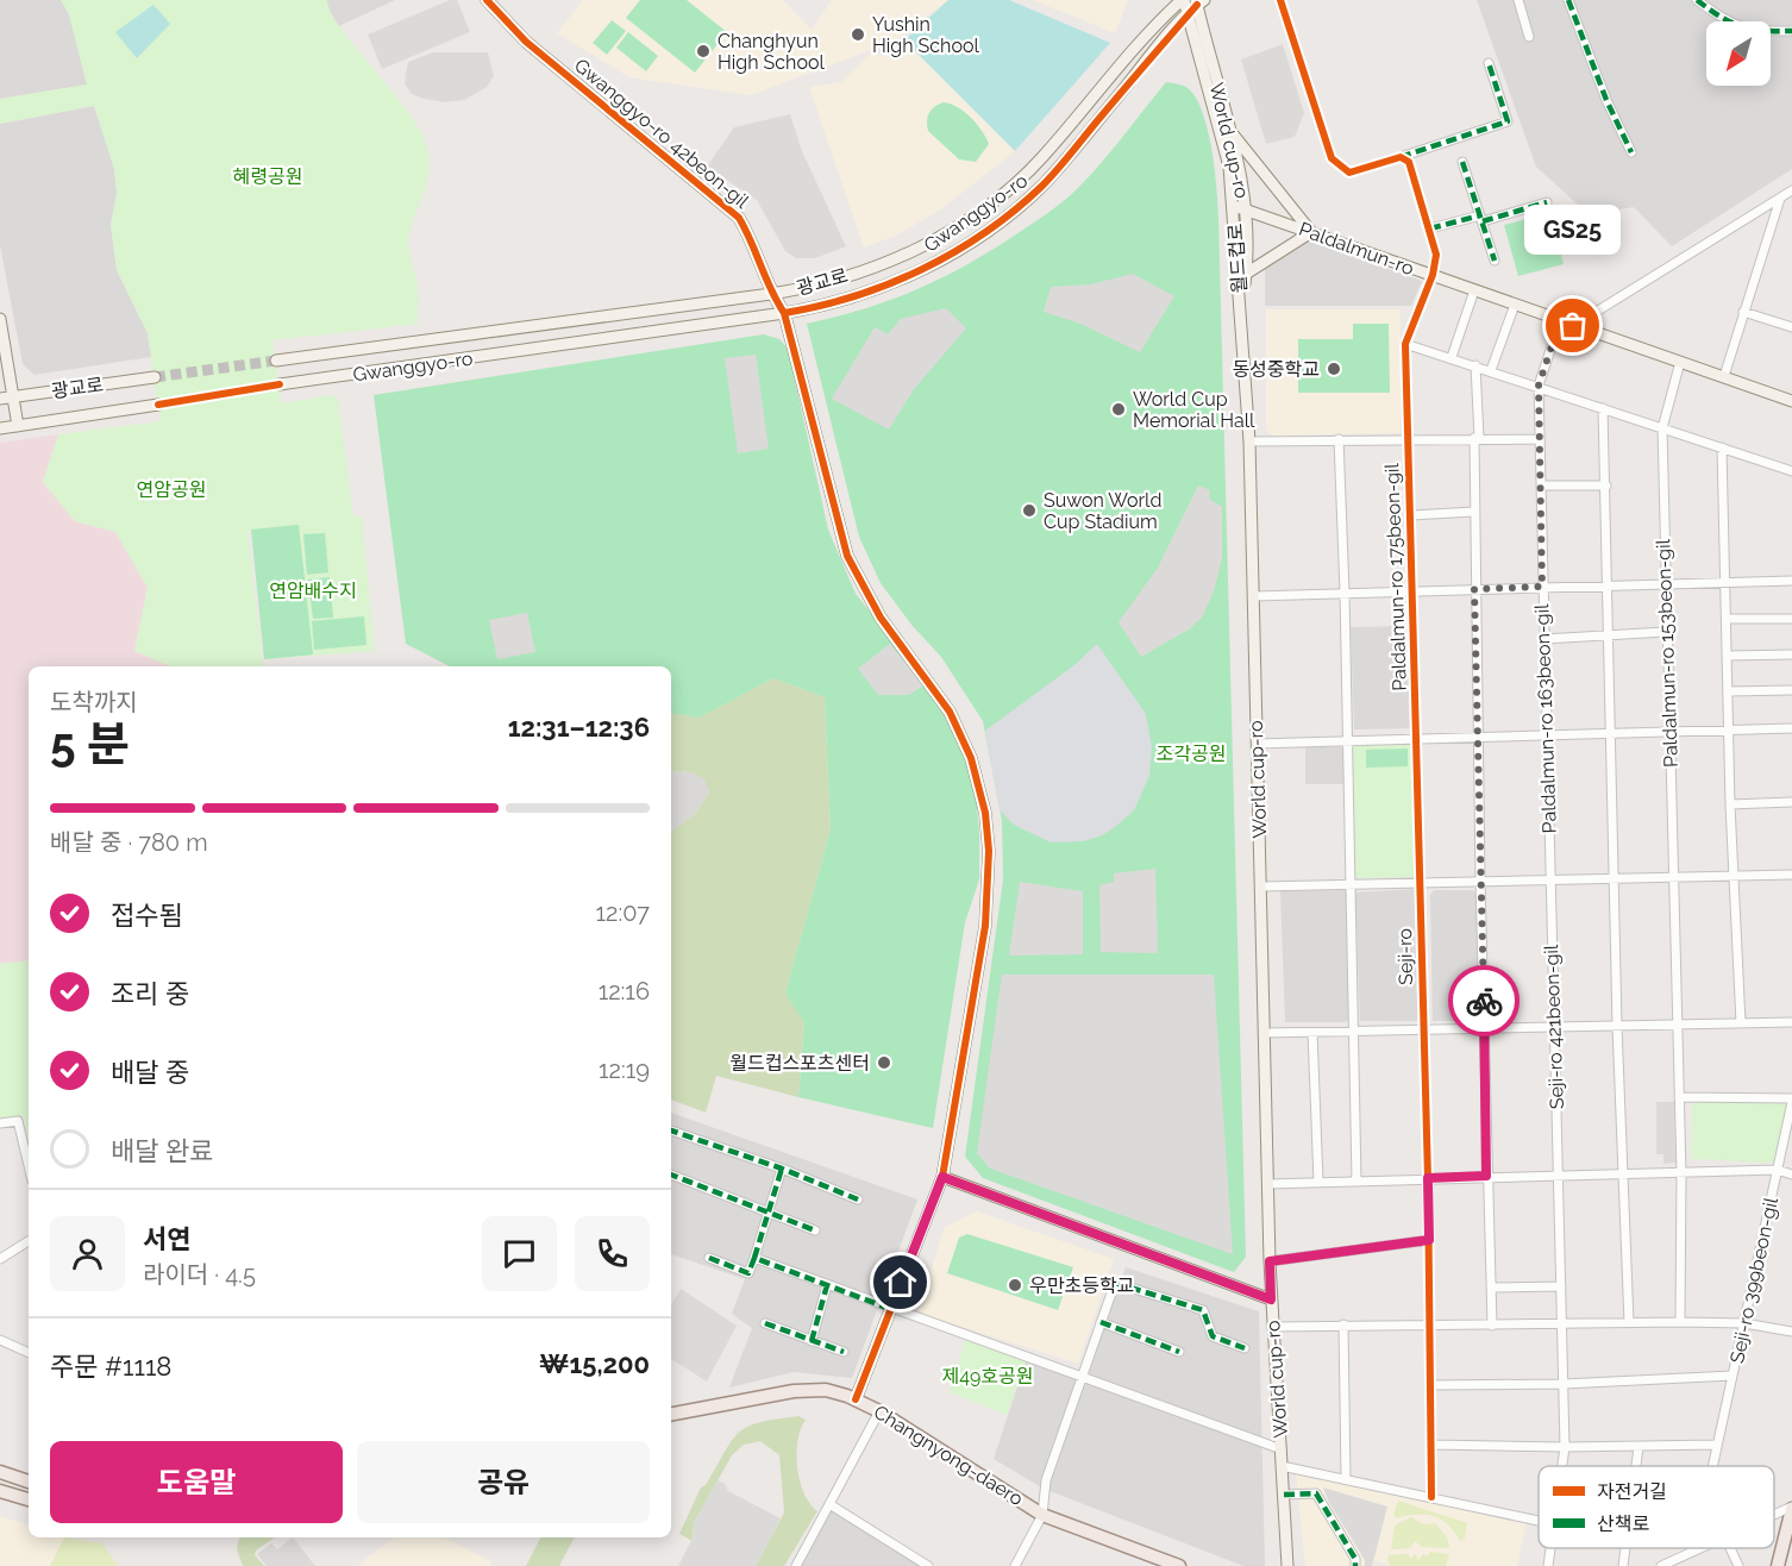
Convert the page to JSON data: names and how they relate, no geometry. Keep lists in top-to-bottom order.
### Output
{
  "streets": {
    "main road": ["Changnyong-daero"],
    "street": [
      "Gwanggyo-ro 42beon-gil",
      "World cup-ro",
      "Gwanggyo-ro",
      "Paldalmun-ro",
      "월드컵로",
      "광교로",
      "Paldalmun-ro 175beon-gil",
      "Paldalmun-ro 153beon-gil",
      "Paldalmun-ro 163beon-gil",
      "Seji-ro",
      "Seji-ro 421beon-gil",
      "Seji-ro 399beon-gil"
    ]
  },
  "crossings": [
    ["Gwanggyo-ro 42beon-gil", "Gwanggyo-ro"],
    ["Gwanggyo-ro 42beon-gil", "광교로"],
    ["World cup-ro", "Gwanggyo-ro"],
    ["World cup-ro", "Paldalmun-ro"],
    ["World cup-ro", "월드컵로"],
    ["Gwanggyo-ro", "월드컵로"],
    ["Paldalmun-ro", "월드컵로"],
    ["Paldalmun-ro", "Paldalmun-ro 175beon-gil"],
    ["Paldalmun-ro", "Paldalmun-ro 153beon-gil"],
    ["Paldalmun-ro", "Paldalmun-ro 163beon-gil"],
    ["월드컵로", "광교로"],
    ["Paldalmun-ro 175beon-gil", "Seji-ro"],
    ["Paldalmun-ro 163beon-gil", "Seji-ro 421beon-gil"],
    ["Seji-ro", "Seji-ro 399beon-gil"],
    ["Seji-ro 421beon-gil", "Seji-ro 399beon-gil"]
  ],
  "parks": [
    "혜령공원",
    "연암공원",
    "연암배수지",
    "조각공원",
    "제49호공원"
  ],
  "places": [
    "Yushin High School",
    "Changhyun High School",
    "GS25",
    "동성중학교",
    "World Cup Memorial Hall",
    "Suwon World Cup Stadium",
    "월드컵스포츠센터",
    "우만초등학교"
  ],
  "legend": ["자전거길", "산책로"],
  "north": "bottom left",
  "page": {
    "bubble": "GS25",
    "heading": ["5 분", "도착까지", "12:31–12:36"],
    "panel": [
      "서연",
      "라이더 · 4.5",
      "주문 #1118",
      "₩15,200"
    ],
    "bar": "배달 중 · 780 m",
    "list": [
      ["접수됨", "12:07"],
      ["조리 중", "12:16"],
      ["배달 중", "12:19"],
      "배달 완료"
    ],
    "buttons": ["도움말", "공유"]
  }
}
